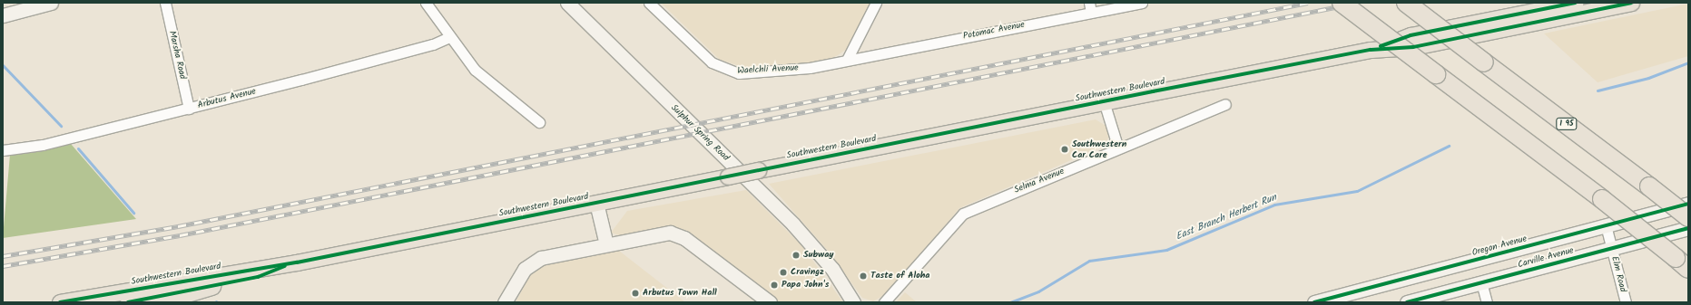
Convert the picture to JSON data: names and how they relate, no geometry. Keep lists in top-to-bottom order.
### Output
{
  "streets": {
    "highway": ["I 95"],
    "main road": ["Southwestern Boulevard"],
    "street": [
      "Potomac Avenue",
      "Marsha Road",
      "Waelchli Avenue",
      "Arbutus Avenue",
      "Sulphur Spring Road",
      "Selma Avenue",
      "Oregon Avenue",
      "Carville Avenue",
      "Elm Road"
    ]
  },
  "crossings": [
    ["Potomac Avenue", "Waelchli Avenue"],
    ["Marsha Road", "Arbutus Avenue"],
    ["Oregon Avenue", "Elm Road"],
    ["Carville Avenue", "Elm Road"]
  ],
  "water": ["East Branch Herbert Run"],
  "places": [
    "Southwestern Car Care",
    "Subway",
    "Cravingz",
    "Taste of Aloha",
    "Papa John's",
    "Arbutus Town Hall"
  ]
}
